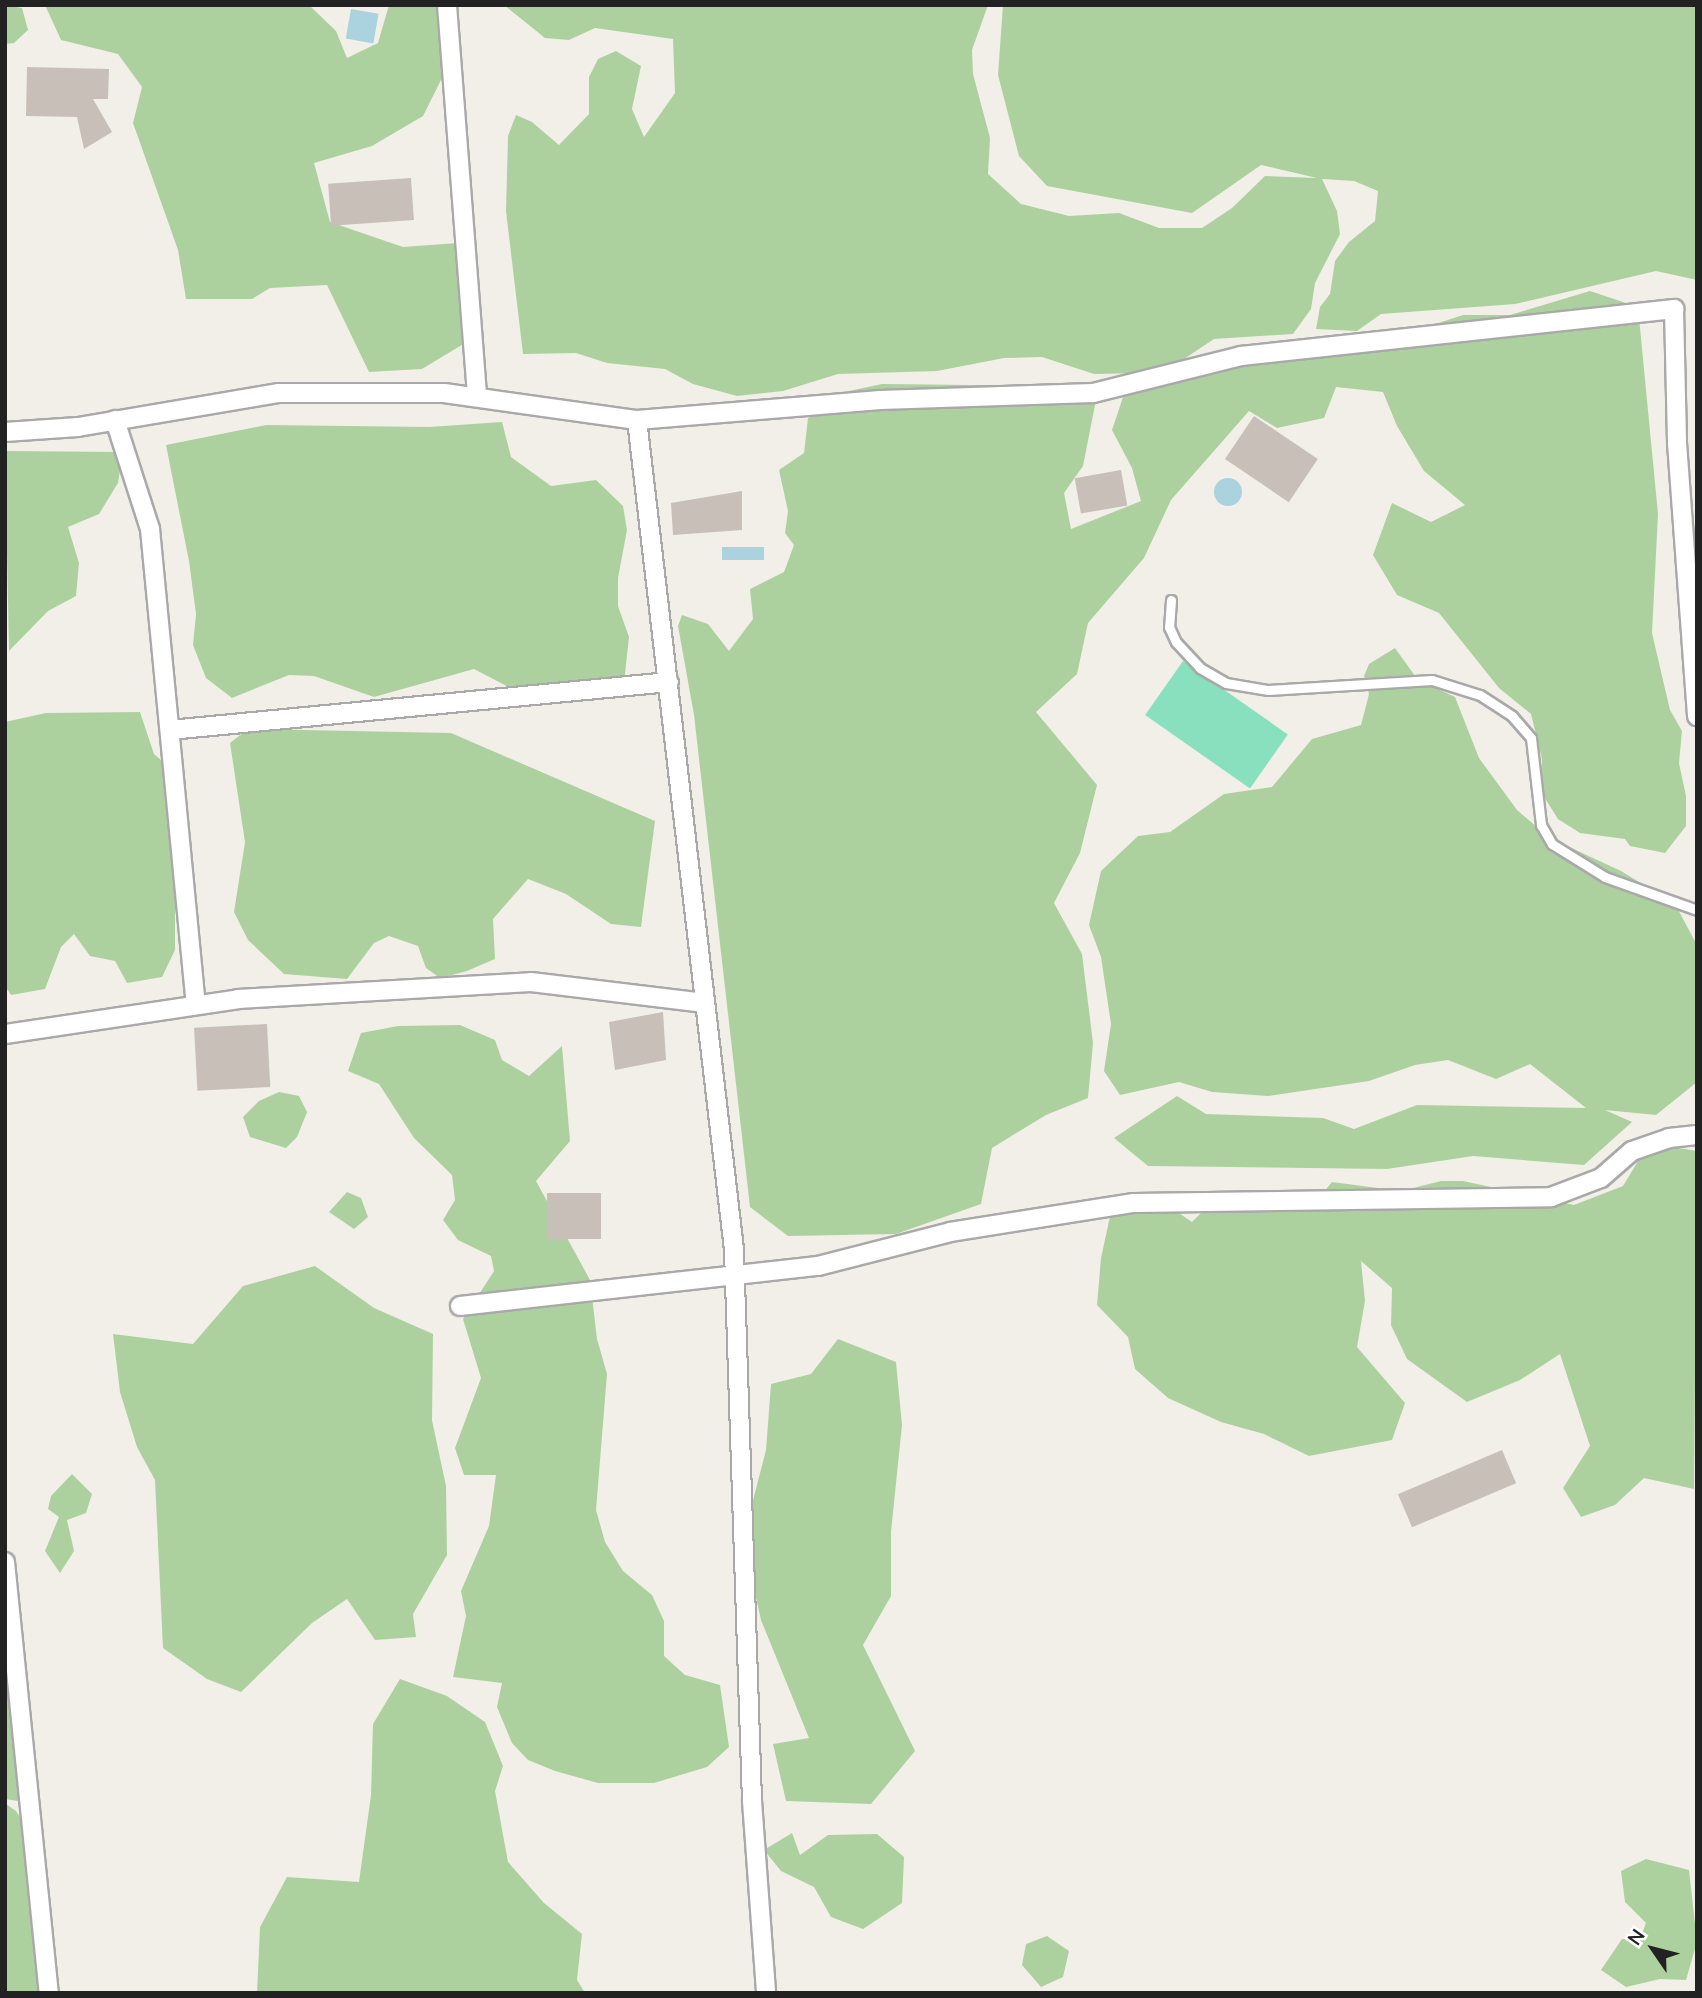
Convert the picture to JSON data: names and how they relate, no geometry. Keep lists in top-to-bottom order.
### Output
{
  "north": "top left"
}
